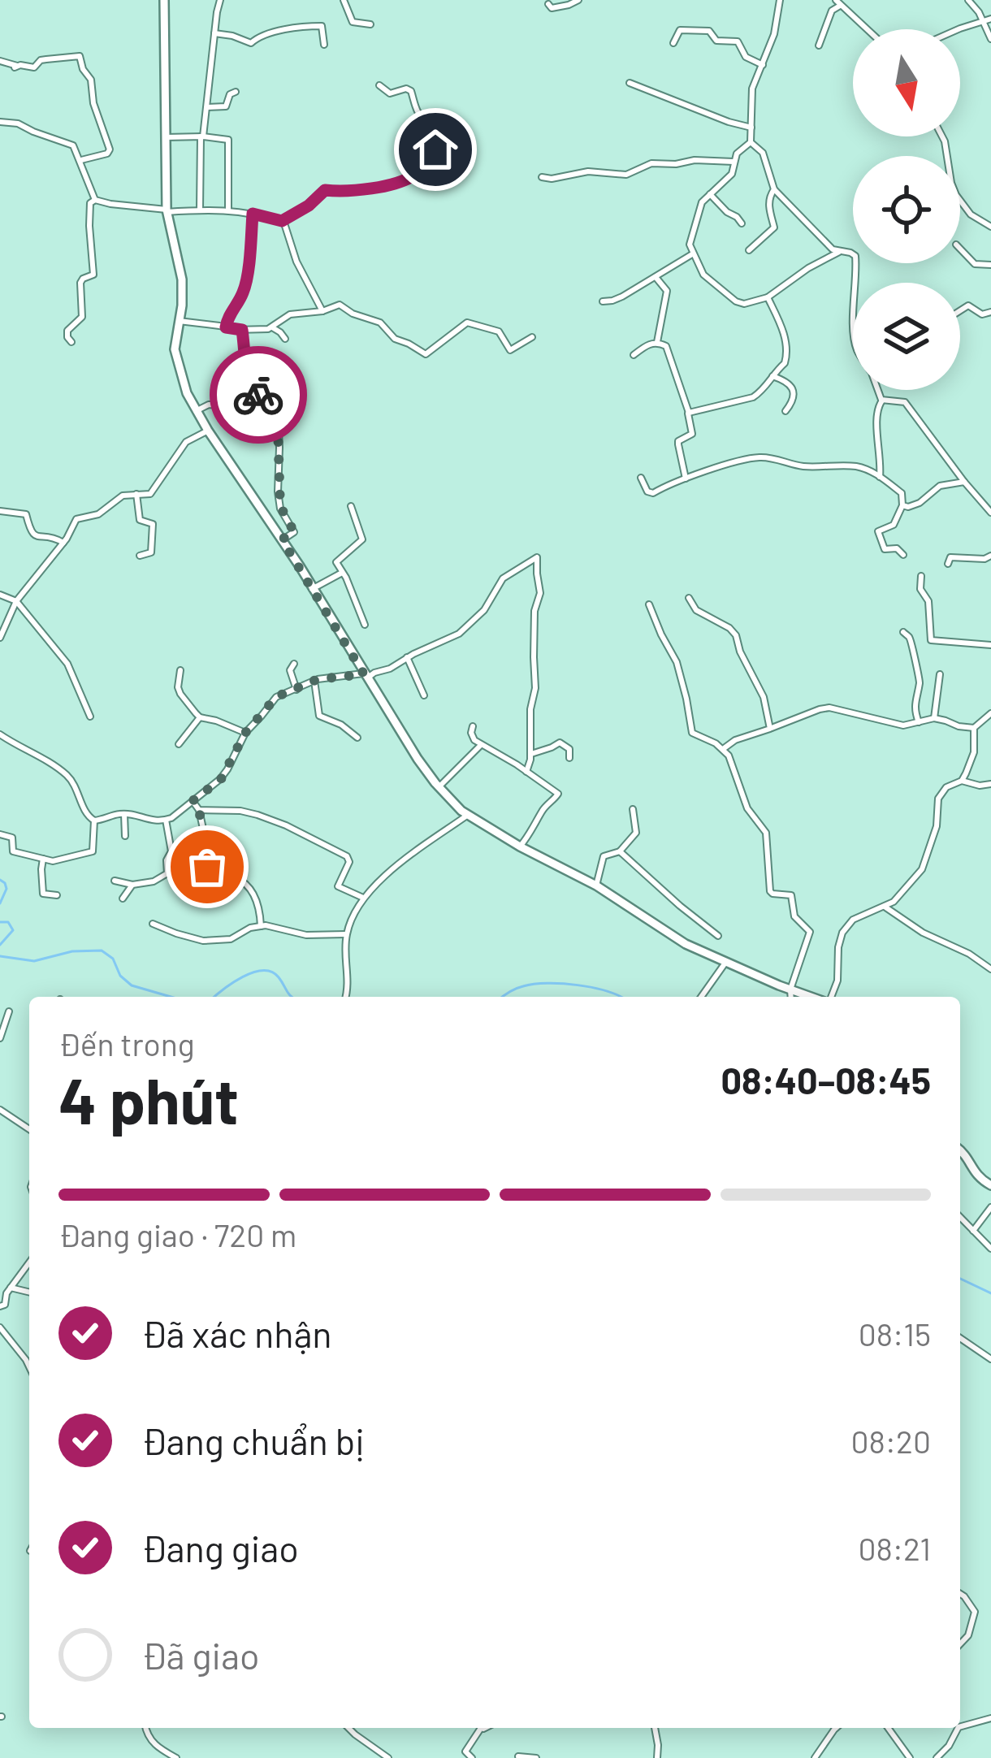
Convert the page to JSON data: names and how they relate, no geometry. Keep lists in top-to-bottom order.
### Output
{
  "north": "bottom",
  "page": {
    "heading": ["4 phút", "Đến trong", "08:40–08:45"],
    "bar": "Đang giao · 720 m",
    "list": [
      ["Đã xác nhận", "08:15"],
      ["Đang chuẩn bị", "08:20"],
      ["Đang giao", "08:21"],
      "Đã giao"
    ]
  }
}
